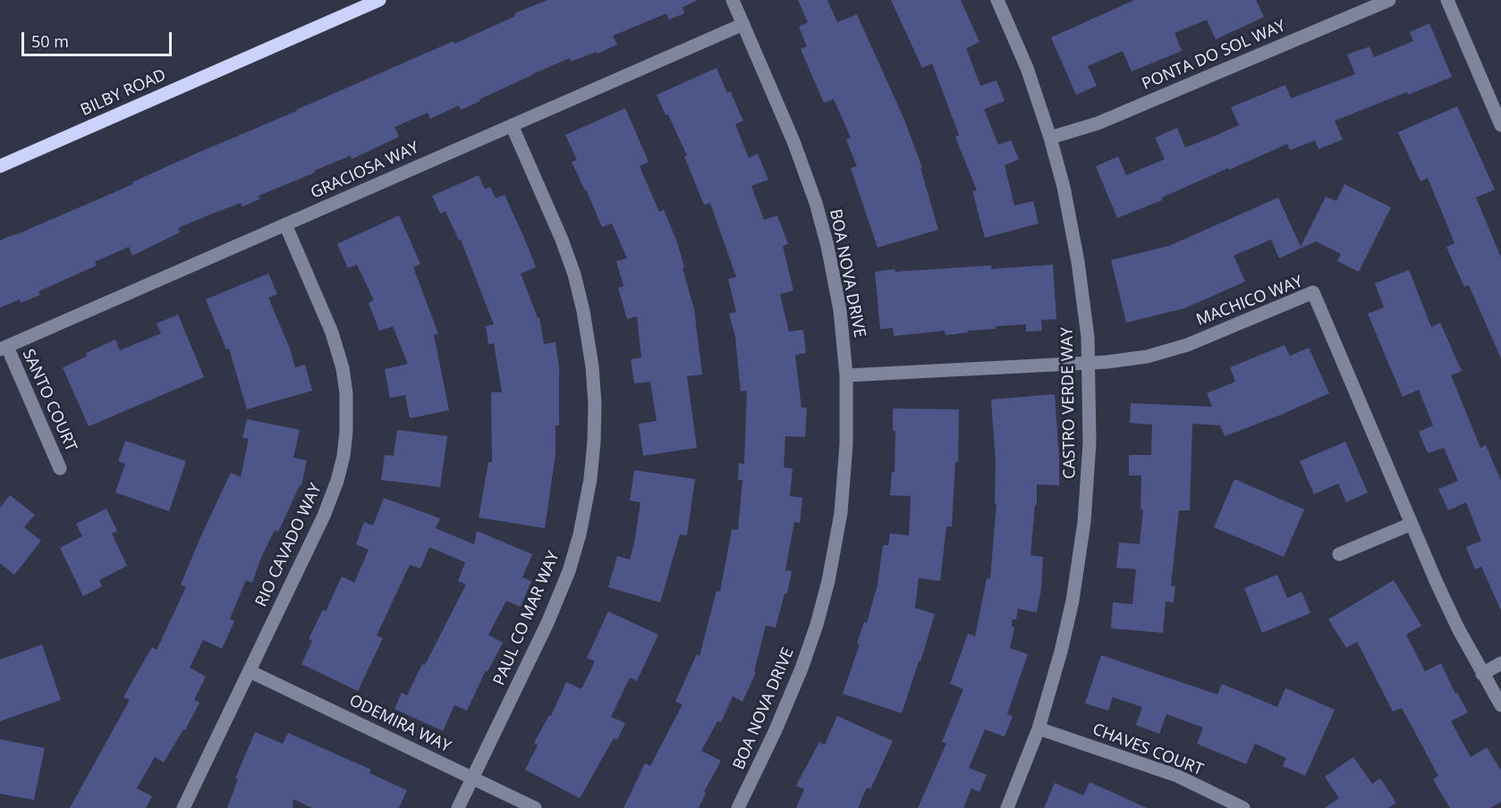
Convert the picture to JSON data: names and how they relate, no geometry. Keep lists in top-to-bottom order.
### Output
{
  "streets": {
    "main road": ["BILBY ROAD"],
    "street": [
      "PONTA DO SOL WAY",
      "GRACIOSA WAY",
      "BOA NOVA DRIVE",
      "MACHICO WAY",
      "SANTO COURT",
      "CASTRO VERDE WAY",
      "RIO CAVADO WAY",
      "PAUL CO MAR WAY",
      "ODEMIRA WAY",
      "CHAVES COURT"
    ]
  },
  "crossings": [
    ["PONTA DO SOL WAY", "CASTRO VERDE WAY"],
    ["GRACIOSA WAY", "BOA NOVA DRIVE"],
    ["GRACIOSA WAY", "SANTO COURT"],
    ["GRACIOSA WAY", "RIO CAVADO WAY"],
    ["GRACIOSA WAY", "PAUL CO MAR WAY"],
    ["BOA NOVA DRIVE", "MACHICO WAY"],
    ["MACHICO WAY", "CASTRO VERDE WAY"],
    ["CASTRO VERDE WAY", "CHAVES COURT"],
    ["RIO CAVADO WAY", "ODEMIRA WAY"],
    ["PAUL CO MAR WAY", "ODEMIRA WAY"]
  ],
  "scale_bar": "50 m"
}
